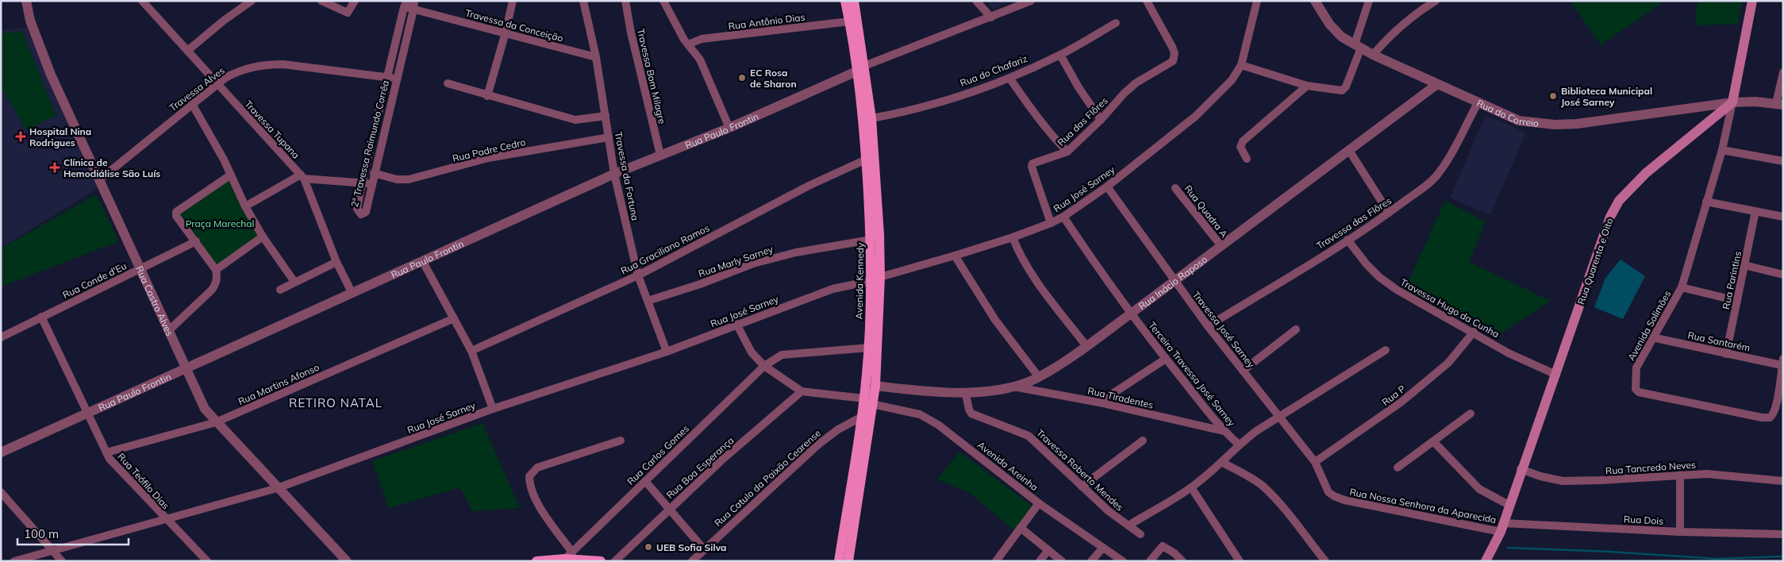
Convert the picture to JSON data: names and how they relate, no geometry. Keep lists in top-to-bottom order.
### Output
{
  "streets": {
    "main road": ["Rua Quarenta e Oito", "Avenida Kennedy"],
    "street": [
      "Rua Antônio Dias",
      "Travessa da Conceição",
      "Rua do Chafariz",
      "Travessa Bom Milagre",
      "Travessa Alves",
      "Rua do Correio",
      "Rua das Flôres",
      "Travessa Tupana",
      "Rua Paulo Frontin",
      "2ª Travessa Raimundo Corrêa",
      "Rua Padre Cedro",
      "Travessa da Fortuna",
      "Rua José Sarney",
      "Rua Quadra A",
      "Travessa das Flôres",
      "Rua Graciliano Ramos",
      "Rua Marly Sarney",
      "Rua Conde d'Eu",
      "Rua Parintins",
      "Rua Inácio Raposo",
      "Rua Castro Alves",
      "Travessa Hugo da Cunha",
      "Avenida Solimões",
      "Travessa José Sarney",
      "Rua Santarém",
      "Terceira Travessa José Sarney",
      "Rua Martins Afonso",
      "Rua P",
      "Rua Tiradentes",
      "Rua Carlos Gomes",
      "Avenida Areinha",
      "Rua Boa Esperança",
      "Rua Tancredo Neves",
      "Travessa Roberto Mendes",
      "Rua Catulo da Paixão Cearense",
      "Rua Teófilo Dias",
      "Rua Nossa Senhora da Aparecida",
      "Rua Dois"
    ]
  },
  "crossings": [
    ["Rua Antônio Dias", "Avenida Kennedy"],
    ["Travessa da Conceição", "2ª Travessa Raimundo Corrêa"],
    ["Travessa da Conceição", "Travessa da Fortuna"],
    ["Rua do Chafariz", "Avenida Kennedy"],
    ["Travessa Bom Milagre", "Rua Paulo Frontin"],
    ["Travessa Alves", "Travessa Tupana"],
    ["Travessa Alves", "2ª Travessa Raimundo Corrêa"],
    ["Travessa Alves", "Rua Castro Alves"],
    ["Rua do Correio", "Travessa das Flôres"],
    ["Rua do Correio", "Rua Quarenta e Oito"],
    ["Rua do Correio", "Rua Inácio Raposo"],
    ["Rua do Correio", "Avenida Solimões"],
    ["Rua das Flôres", "Rua José Sarney"],
    ["Travessa Tupana", "Rua Paulo Frontin"],
    ["Rua Paulo Frontin", "Travessa da Fortuna"],
    ["Rua Paulo Frontin", "Avenida Kennedy"],
    ["Rua Paulo Frontin", "Rua Castro Alves"],
    ["Rua Paulo Frontin", "Rua Teófilo Dias"],
    ["2ª Travessa Raimundo Corrêa", "Rua Padre Cedro"],
    ["Rua Padre Cedro", "Travessa da Fortuna"],
    ["Travessa da Fortuna", "Rua José Sarney"],
    ["Travessa da Fortuna", "Rua Graciliano Ramos"],
    ["Travessa da Fortuna", "Rua Marly Sarney"],
    ["Rua José Sarney", "Avenida Kennedy"],
    ["Rua José Sarney", "Rua Castro Alves"],
    ["Rua José Sarney", "Travessa José Sarney"],
    ["Rua José Sarney", "Terceira Travessa José Sarney"],
    ["Rua José Sarney", "Rua Teófilo Dias"],
    ["Rua Quadra A", "Rua Inácio Raposo"],
    ["Travessa das Flôres", "Travessa Hugo da Cunha"],
    ["Travessa das Flôres", "Travessa José Sarney"],
    ["Rua Graciliano Ramos", "Avenida Kennedy"],
    ["Rua Marly Sarney", "Avenida Kennedy"],
    ["Rua Quarenta e Oito", "Travessa Hugo da Cunha"],
    ["Rua Quarenta e Oito", "Avenida Solimões"],
    ["Rua Quarenta e Oito", "Rua Tancredo Neves"],
    ["Rua Quarenta e Oito", "Rua Nossa Senhora da Aparecida"],
    ["Rua Quarenta e Oito", "Rua Dois"],
    ["Rua Conde d'Eu", "Rua Castro Alves"],
    ["Rua Conde d'Eu", "Rua Teófilo Dias"],
    ["Rua Parintins", "Rua Santarém"],
    ["Avenida Kennedy", "Rua Inácio Raposo"],
    ["Avenida Kennedy", "Rua Carlos Gomes"],
    ["Avenida Kennedy", "Avenida Areinha"],
    ["Avenida Kennedy", "Rua Catulo da Paixão Cearense"],
    ["Rua Inácio Raposo", "Travessa José Sarney"],
    ["Rua Inácio Raposo", "Terceira Travessa José Sarney"],
    ["Rua Inácio Raposo", "Rua Tiradentes"],
    ["Rua Inácio Raposo", "Travessa Roberto Mendes"],
    ["Rua Castro Alves", "Rua Martins Afonso"],
    ["Travessa Hugo da Cunha", "Rua P"],
    ["Avenida Solimões", "Rua Santarém"],
    ["Travessa José Sarney", "Rua P"],
    ["Travessa José Sarney", "Rua Nossa Senhora da Aparecida"],
    ["Terceira Travessa José Sarney", "Rua Tiradentes"],
    ["Rua Martins Afonso", "Rua Teófilo Dias"],
    ["Rua P", "Rua Nossa Senhora da Aparecida"],
    ["Avenida Areinha", "Rua Boa Esperança"],
    ["Rua Nossa Senhora da Aparecida", "Rua Dois"]
  ],
  "districts": ["RETIRO NATAL"],
  "parks": ["Praça Marechal"],
  "places": {
    "other": ["EC Rosa de Sharon", "Biblioteca Municipal José Sarney", "UEB Sofia Silva"],
    "health": ["Hospital Nina Rodrigues", "Clínica de Hemodiálise São Luís"]
  },
  "scale_bar": "100 m"
}
